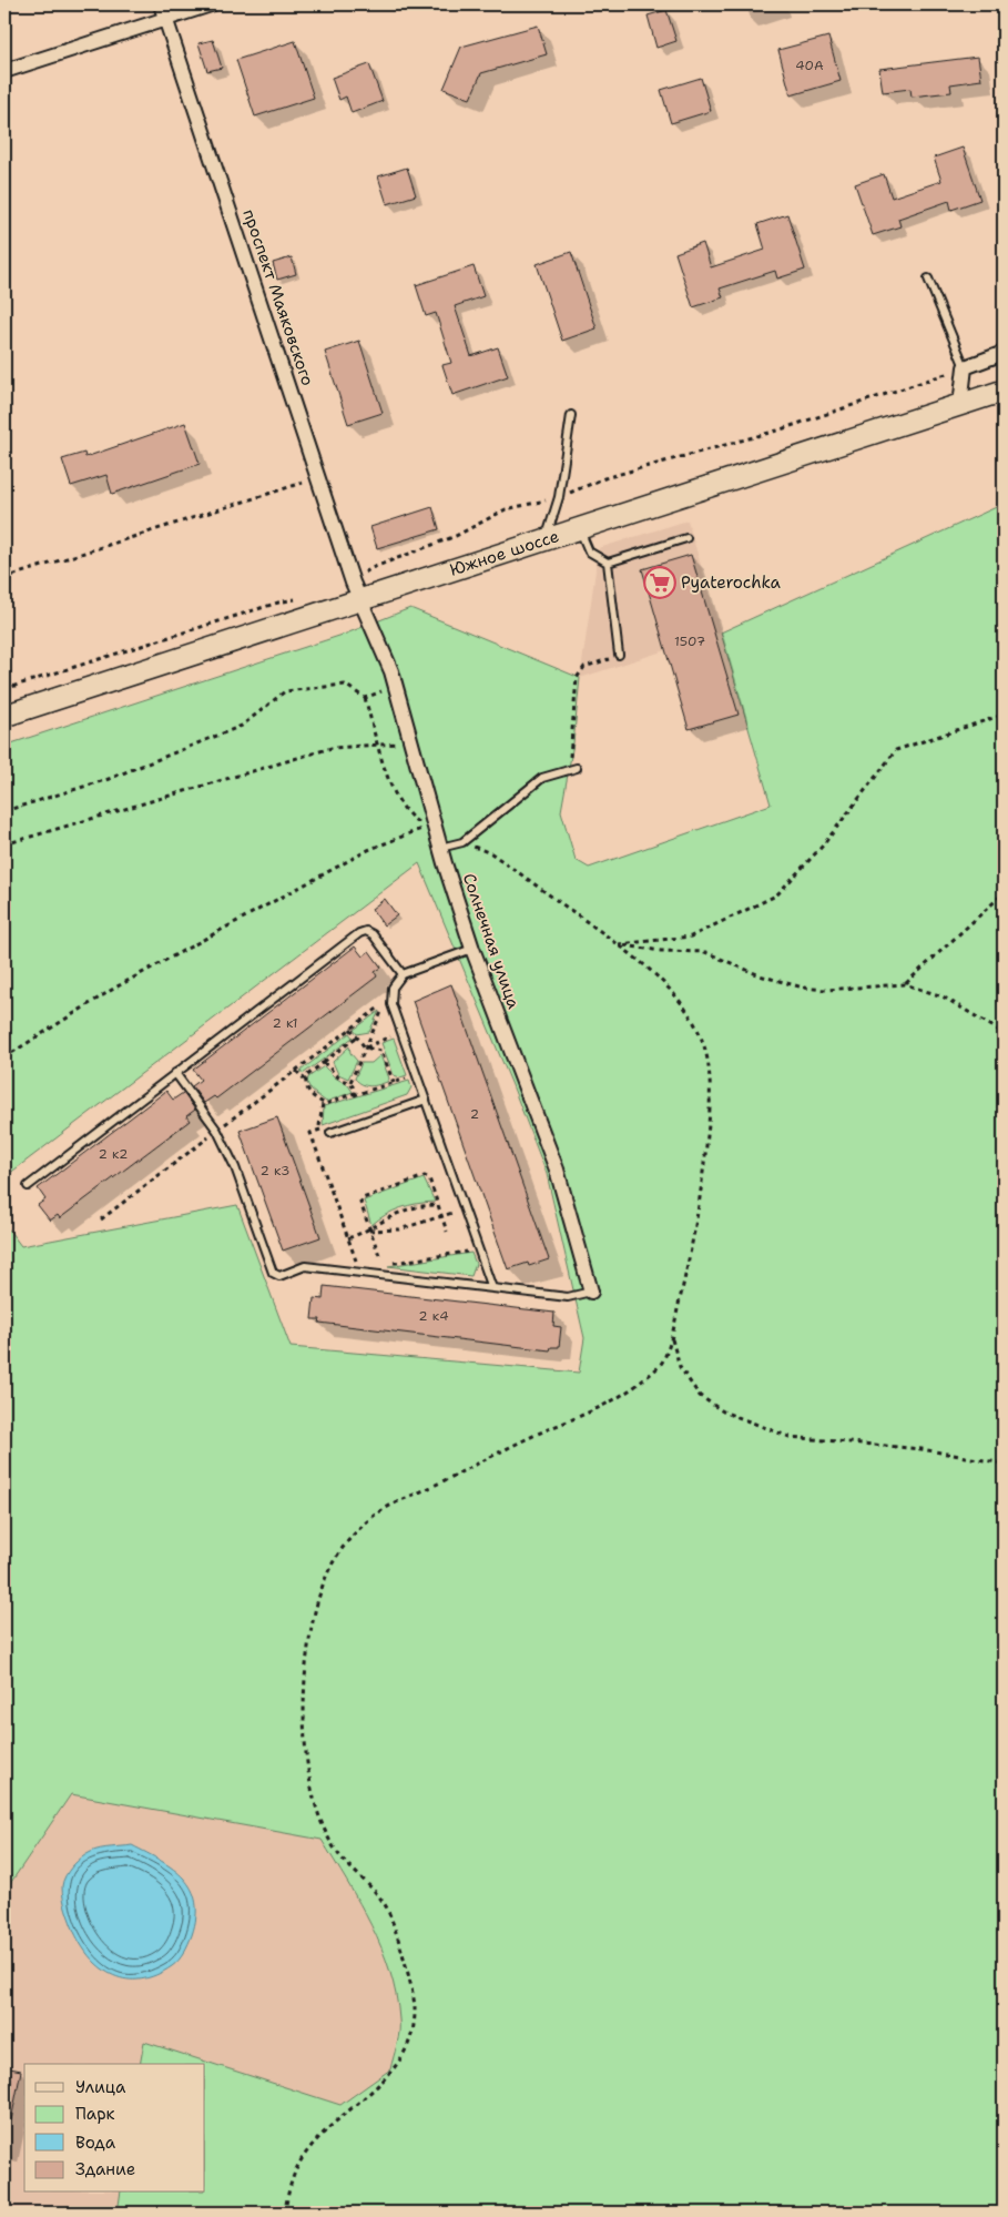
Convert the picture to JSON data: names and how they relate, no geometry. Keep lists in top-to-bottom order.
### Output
{
  "streets": {
    "street": ["проспект Маяковского", "Южное шоссе", "Солнечная улица"]
  },
  "crossings": [
    ["проспект Маяковского", "Южное шоссе"],
    ["проспект Маяковского", "Солнечная улица"],
    ["Южное шоссе", "Солнечная улица"]
  ],
  "places": {
    "supermarket": ["Pyaterochka"]
  },
  "house_numbers": [
    "40А",
    "1507",
    "2 к1",
    "2",
    "2 к2",
    "2 к3",
    "2 к4"
  ],
  "legend": [
    "Улица",
    "Парк",
    "Вода",
    "Здание"
  ]
}
